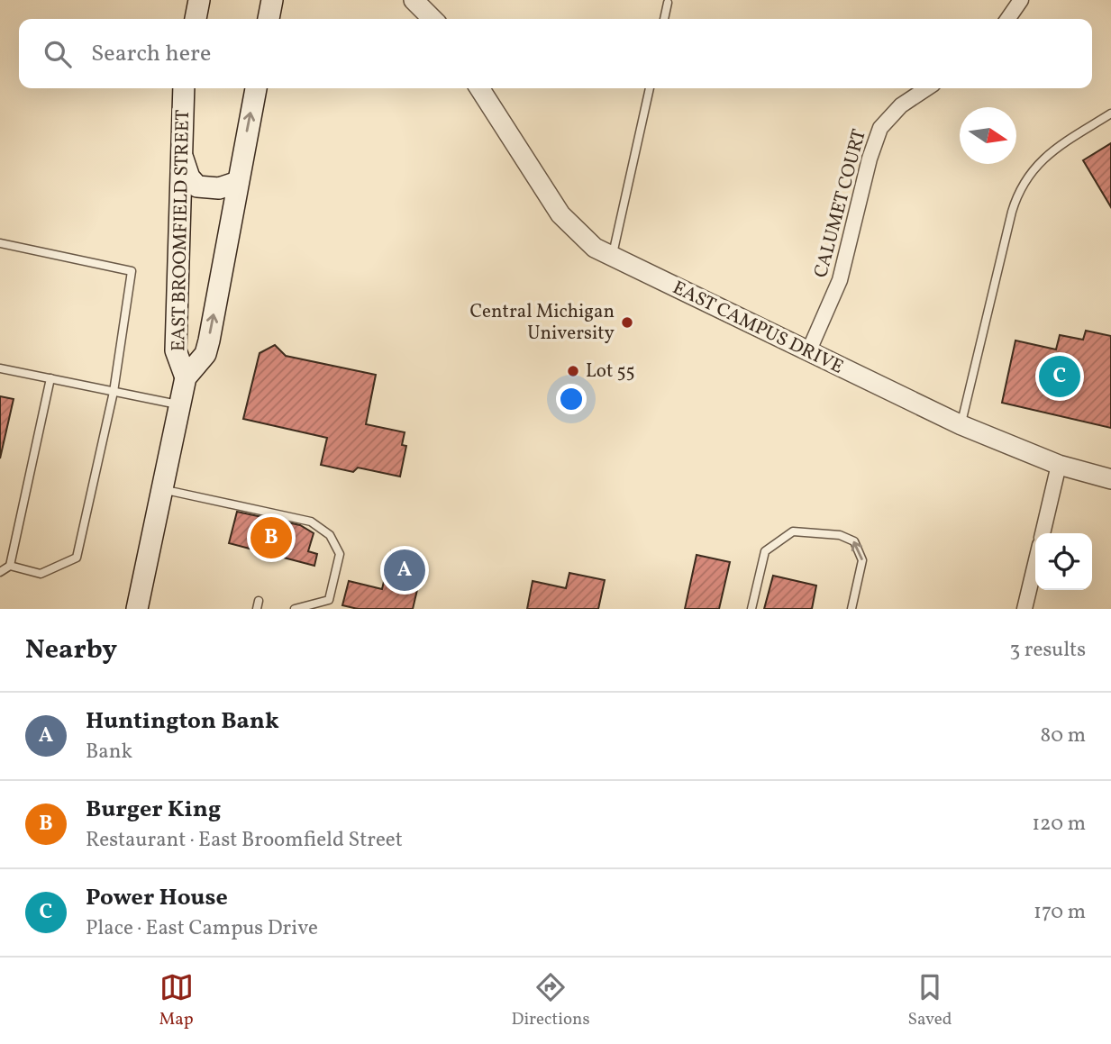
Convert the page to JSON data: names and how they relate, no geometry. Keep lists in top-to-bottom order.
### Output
{
  "streets": {
    "main road": ["EAST BROOMFIELD STREET"],
    "street": ["CALUMET COURT", "EAST CAMPUS DRIVE"]
  },
  "crossings": [
    ["CALUMET COURT", "EAST CAMPUS DRIVE"]
  ],
  "places": ["Central Michigan University", "Lot 55"],
  "north": "right",
  "page": {
    "search": "Search here",
    "pins": ["C", "B", "A"],
    "heading": ["Nearby", "3 results"],
    "list": [
      {
        "mark": "A",
        "name": "Huntington Bank",
        "note": "Bank",
        "value": "80 m"
      },
      {
        "mark": "B",
        "name": "Burger King",
        "note": "Restaurant · East Broomfield Street",
        "value": "120 m"
      },
      {
        "mark": "C",
        "name": "Power House",
        "note": "Place · East Campus Drive",
        "value": "170 m"
      }
    ],
    "nav": ["Map", "Directions", "Saved"]
  }
}
